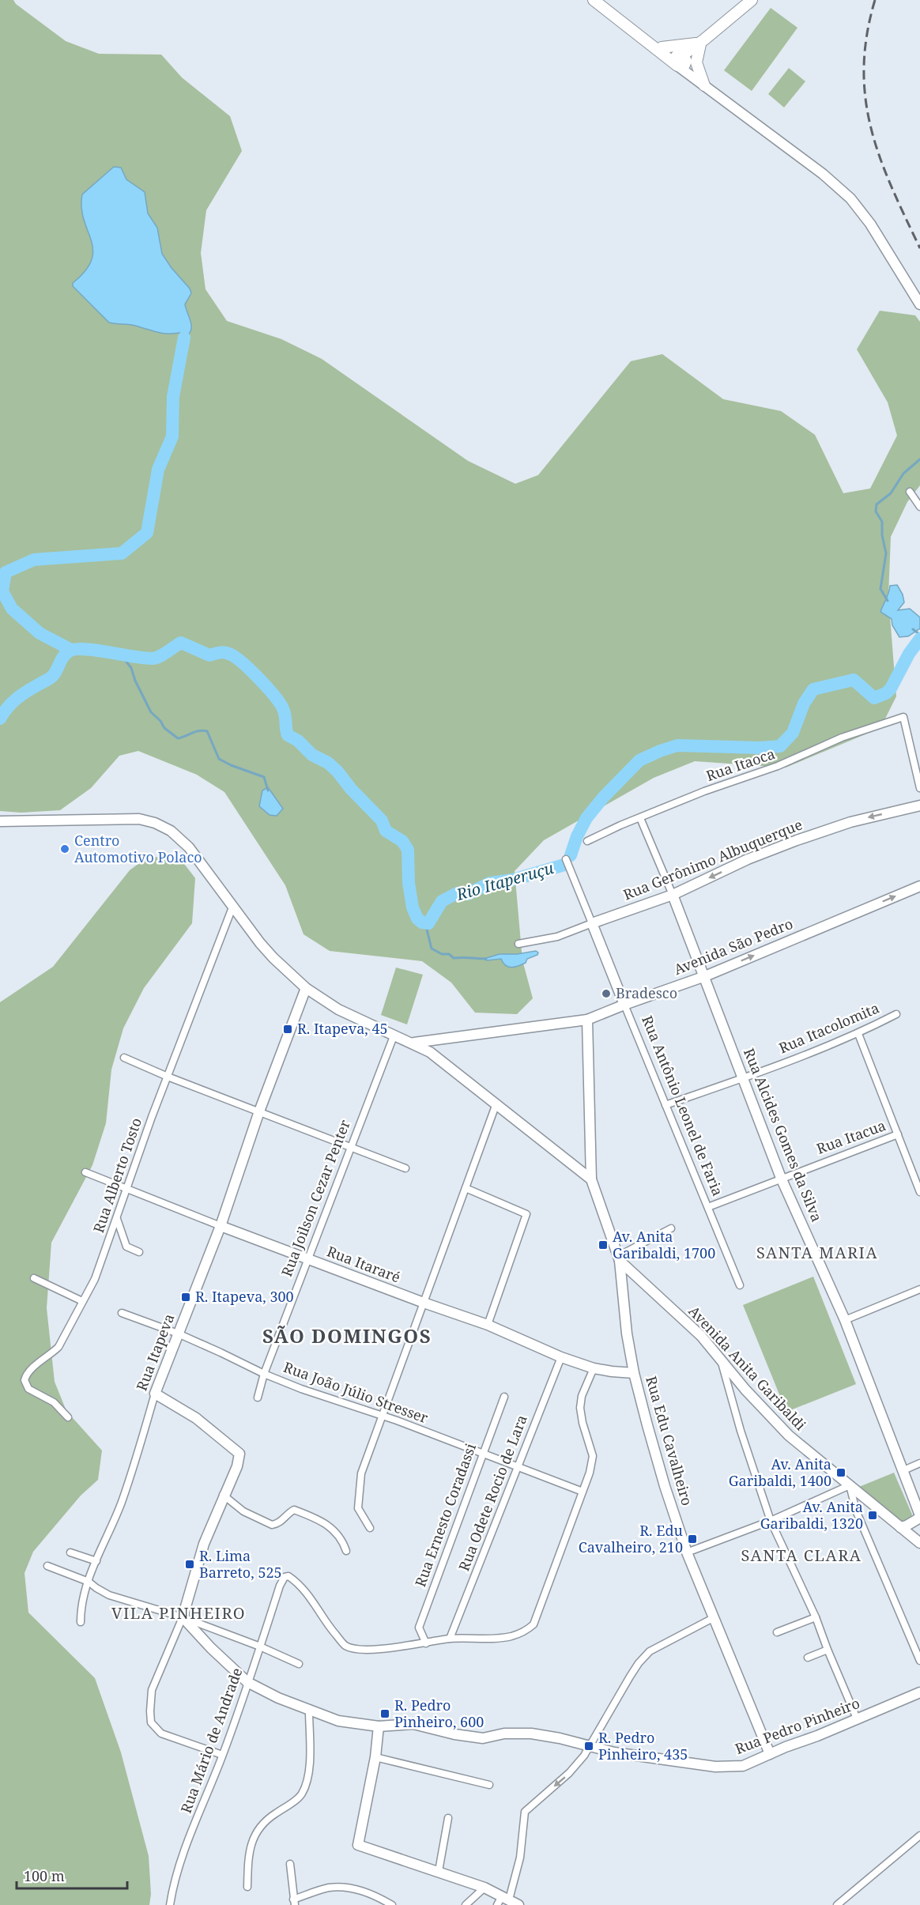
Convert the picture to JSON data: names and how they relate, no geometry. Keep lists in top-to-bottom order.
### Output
{
  "streets": {
    "street": [
      "Rua Itaoca",
      "Rua Gerônimo Albuquerque",
      "Avenida São Pedro",
      "Rua Itacolomita",
      "Rua Antônio Leonel de Faria",
      "Rua Alcides Gomes da Silva",
      "Rua Itacua",
      "Rua Alberto Tosto",
      "Rua Joilson Cezar Penter",
      "Rua Itararé",
      "Rua Itapeva",
      "Avenida Anita Garibaldi",
      "Rua João Júlio Stresser",
      "Rua Edu Cavalheiro",
      "Rua Odete Rocio de Lara",
      "Rua Ernesto Coradassi",
      "Rua Pedro Pinheiro",
      "Rua Mário de Andrade"
    ]
  },
  "crossings": [
    ["Rua Itaoca", "Rua Alcides Gomes da Silva"],
    ["Rua Gerônimo Albuquerque", "Rua Antônio Leonel de Faria"],
    ["Rua Gerônimo Albuquerque", "Rua Alcides Gomes da Silva"],
    ["Avenida São Pedro", "Rua Antônio Leonel de Faria"],
    ["Avenida São Pedro", "Rua Alcides Gomes da Silva"],
    ["Avenida São Pedro", "Avenida Anita Garibaldi"],
    ["Rua Itacolomita", "Rua Antônio Leonel de Faria"],
    ["Rua Itacolomita", "Rua Alcides Gomes da Silva"],
    ["Rua Antônio Leonel de Faria", "Rua Itacua"],
    ["Rua Alcides Gomes da Silva", "Rua Itacua"],
    ["Rua Alberto Tosto", "Rua Itararé"],
    ["Rua Joilson Cezar Penter", "Rua Itararé"],
    ["Rua Joilson Cezar Penter", "Rua João Júlio Stresser"],
    ["Rua Itararé", "Rua Itapeva"],
    ["Rua Itararé", "Rua Edu Cavalheiro"],
    ["Rua Itararé", "Rua Odete Rocio de Lara"],
    ["Rua Itapeva", "Rua João Júlio Stresser"],
    ["Avenida Anita Garibaldi", "Rua Edu Cavalheiro"],
    ["Rua João Júlio Stresser", "Rua Odete Rocio de Lara"],
    ["Rua João Júlio Stresser", "Rua Ernesto Coradassi"],
    ["Rua Edu Cavalheiro", "Rua Pedro Pinheiro"],
    ["Rua Ernesto Coradassi", "Rua Mário de Andrade"],
    ["Rua Pedro Pinheiro", "Rua Mário de Andrade"]
  ],
  "one_way": ["Rua Gerônimo Albuquerque", "Avenida São Pedro"],
  "districts": [
    "SANTA MARIA",
    "SÃO DOMINGOS",
    "SANTA CLARA",
    "VILA PINHEIRO"
  ],
  "water": ["Rio Itaperuçu"],
  "places": {
    "other": ["Centro Automotivo Polaco", "Bradesco"],
    "transit": [
      "R. Itapeva, 45",
      "Av. Anita Garibaldi, 1700",
      "R. Itapeva, 300",
      "Av. Anita Garibaldi, 1400",
      "Av. Anita Garibaldi, 1320",
      "R. Edu Cavalheiro, 210",
      "R. Lima Barreto, 525",
      "R. Pedro Pinheiro, 600",
      "R. Pedro Pinheiro, 435"
    ]
  },
  "scale_bar": "100 m"
}
